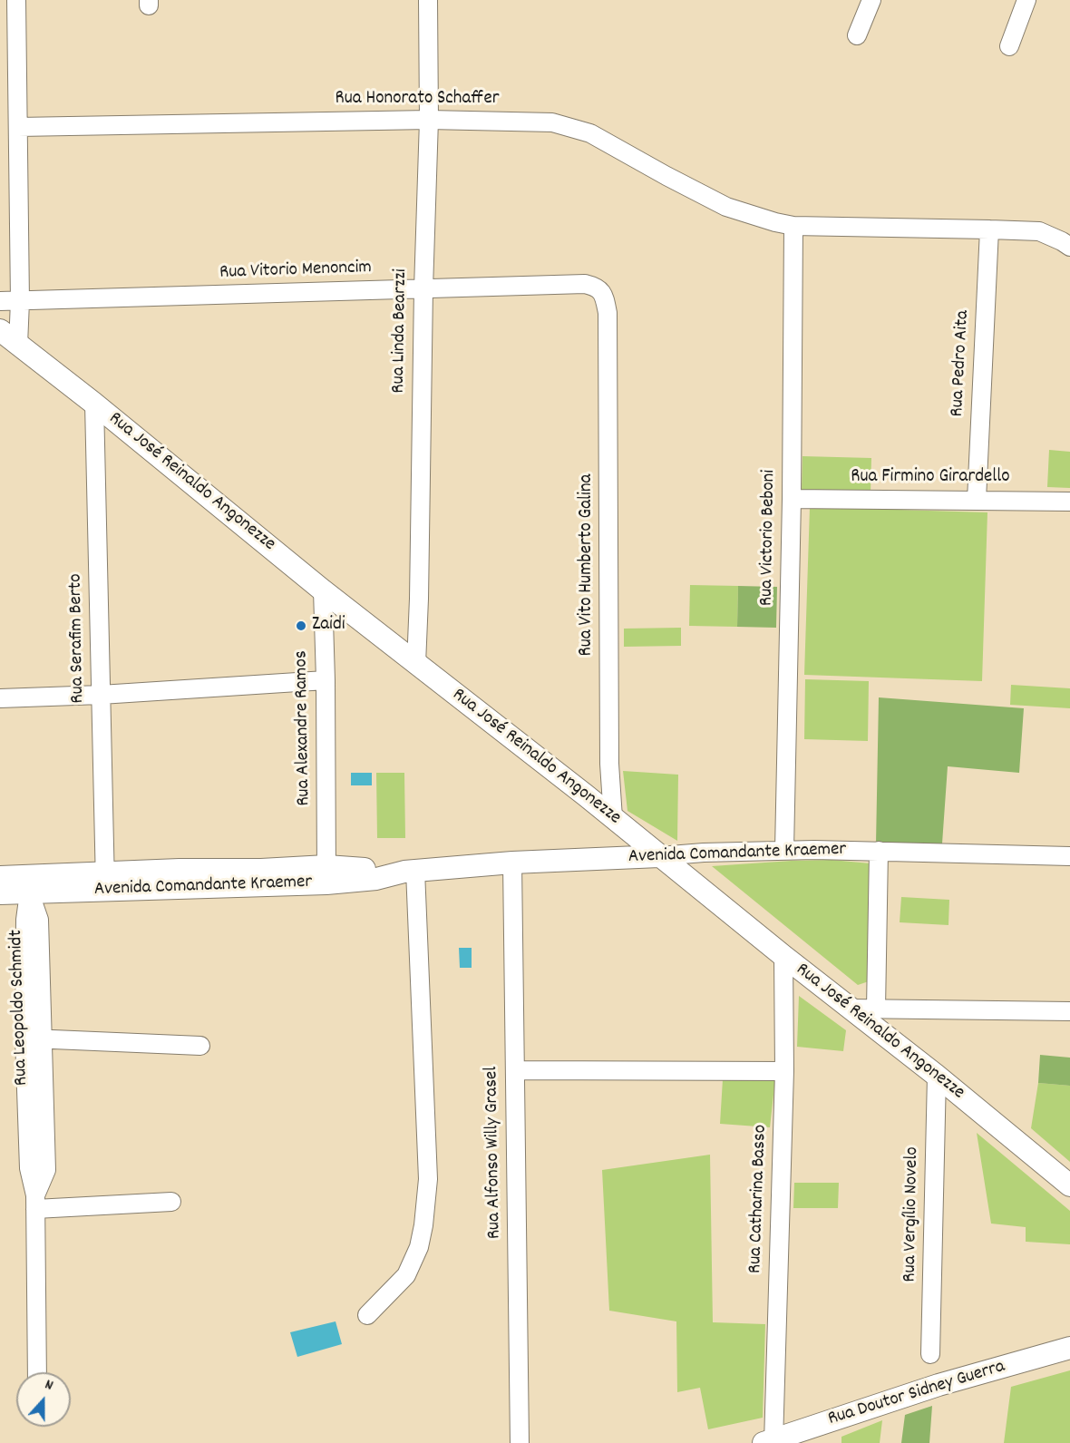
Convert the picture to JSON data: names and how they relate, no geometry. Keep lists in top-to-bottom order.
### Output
{
  "streets": {
    "main road": ["Rua José Reinaldo Angonezze", "Avenida Comandante Kraemer", "Rua Doutor Sidney Guerra"],
    "street": [
      "Rua Honorato Schaffer",
      "Rua Vitorio Menoncim",
      "Rua Linda Bearzzi",
      "Rua Pedro Aita",
      "Rua Firmino Girardello",
      "Rua Victorio Beboni",
      "Rua Vito Humberto Galina",
      "Rua Serafim Berto",
      "Rua Alexandre Ramos",
      "Rua Leopoldo Schmidt",
      "Rua Alfonso Willy Grasel",
      "Rua Catharina Basso",
      "Rua Vergílio Novelo"
    ]
  },
  "crossings": [
    ["Rua Honorato Schaffer", "Rua Linda Bearzzi"],
    ["Rua Honorato Schaffer", "Rua Victorio Beboni"],
    ["Rua Vitorio Menoncim", "Rua Linda Bearzzi"],
    ["Rua Vitorio Menoncim", "Rua Vito Humberto Galina"],
    ["Rua Linda Bearzzi", "Rua José Reinaldo Angonezze"],
    ["Rua Pedro Aita", "Rua Firmino Girardello"],
    ["Rua Firmino Girardello", "Rua Victorio Beboni"],
    ["Rua José Reinaldo Angonezze", "Rua Vito Humberto Galina"],
    ["Rua José Reinaldo Angonezze", "Rua Serafim Berto"],
    ["Rua José Reinaldo Angonezze", "Rua Alexandre Ramos"],
    ["Rua José Reinaldo Angonezze", "Avenida Comandante Kraemer"],
    ["Rua José Reinaldo Angonezze", "Rua Catharina Basso"],
    ["Rua José Reinaldo Angonezze", "Rua Vergílio Novelo"],
    ["Rua Victorio Beboni", "Avenida Comandante Kraemer"],
    ["Rua Serafim Berto", "Avenida Comandante Kraemer"],
    ["Rua Alexandre Ramos", "Avenida Comandante Kraemer"],
    ["Avenida Comandante Kraemer", "Rua Leopoldo Schmidt"],
    ["Avenida Comandante Kraemer", "Rua Alfonso Willy Grasel"],
    ["Rua Catharina Basso", "Rua Doutor Sidney Guerra"]
  ],
  "places": ["Zaidi"],
  "north": "top"
}
